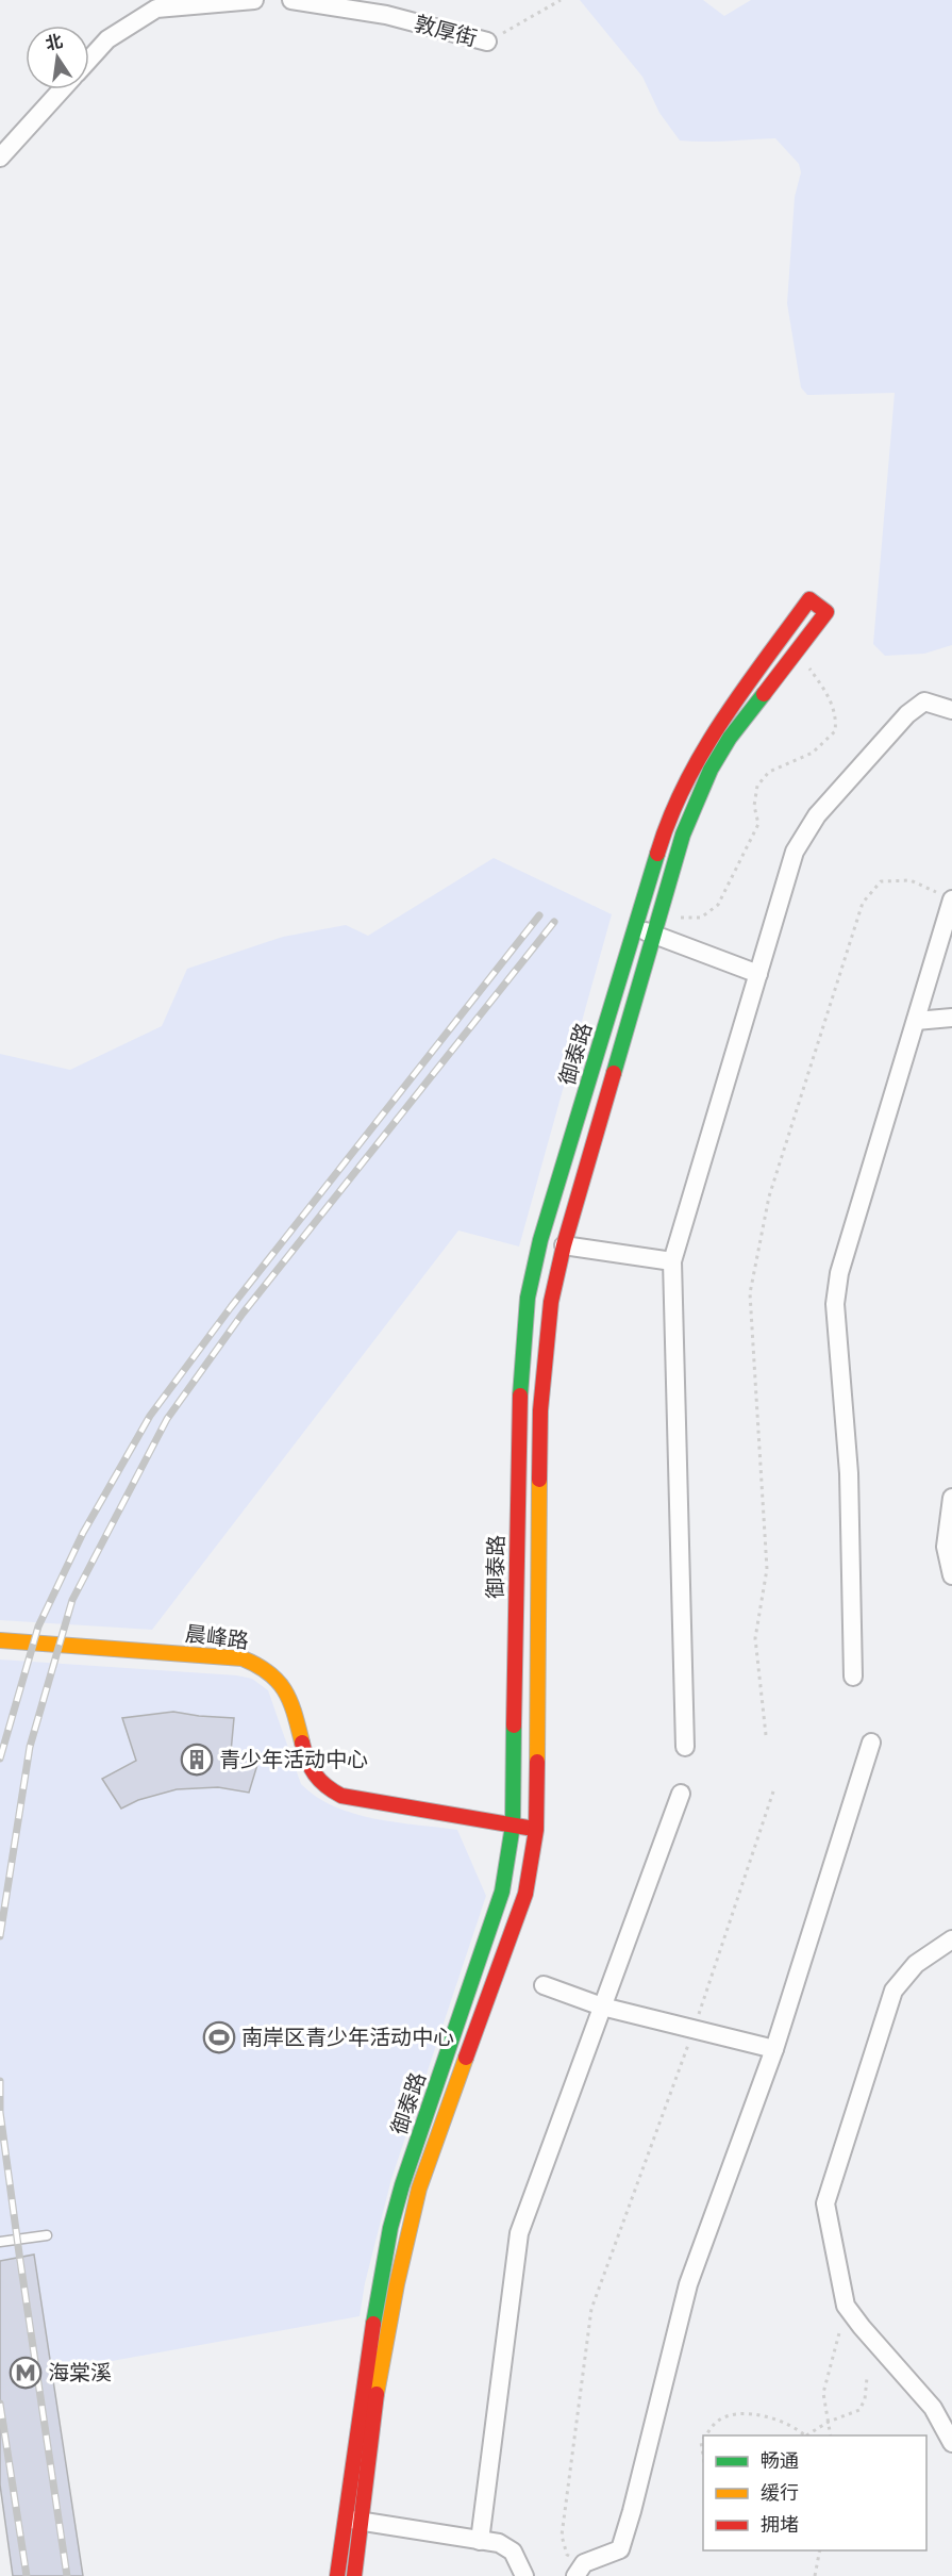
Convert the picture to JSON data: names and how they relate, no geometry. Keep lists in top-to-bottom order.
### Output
{
  "streets": {
    "street": ["敦厚街", "御泰路", "晨峰路"]
  },
  "crossings": [
    ["御泰路", "晨峰路"]
  ],
  "places": {
    "building": ["青少年活动中心"],
    "sports": ["南岸区青少年活动中心"],
    "metro station": ["海棠溪"]
  },
  "legend": ["畅通", "缓行", "拥堵"],
  "north": "top"
}
